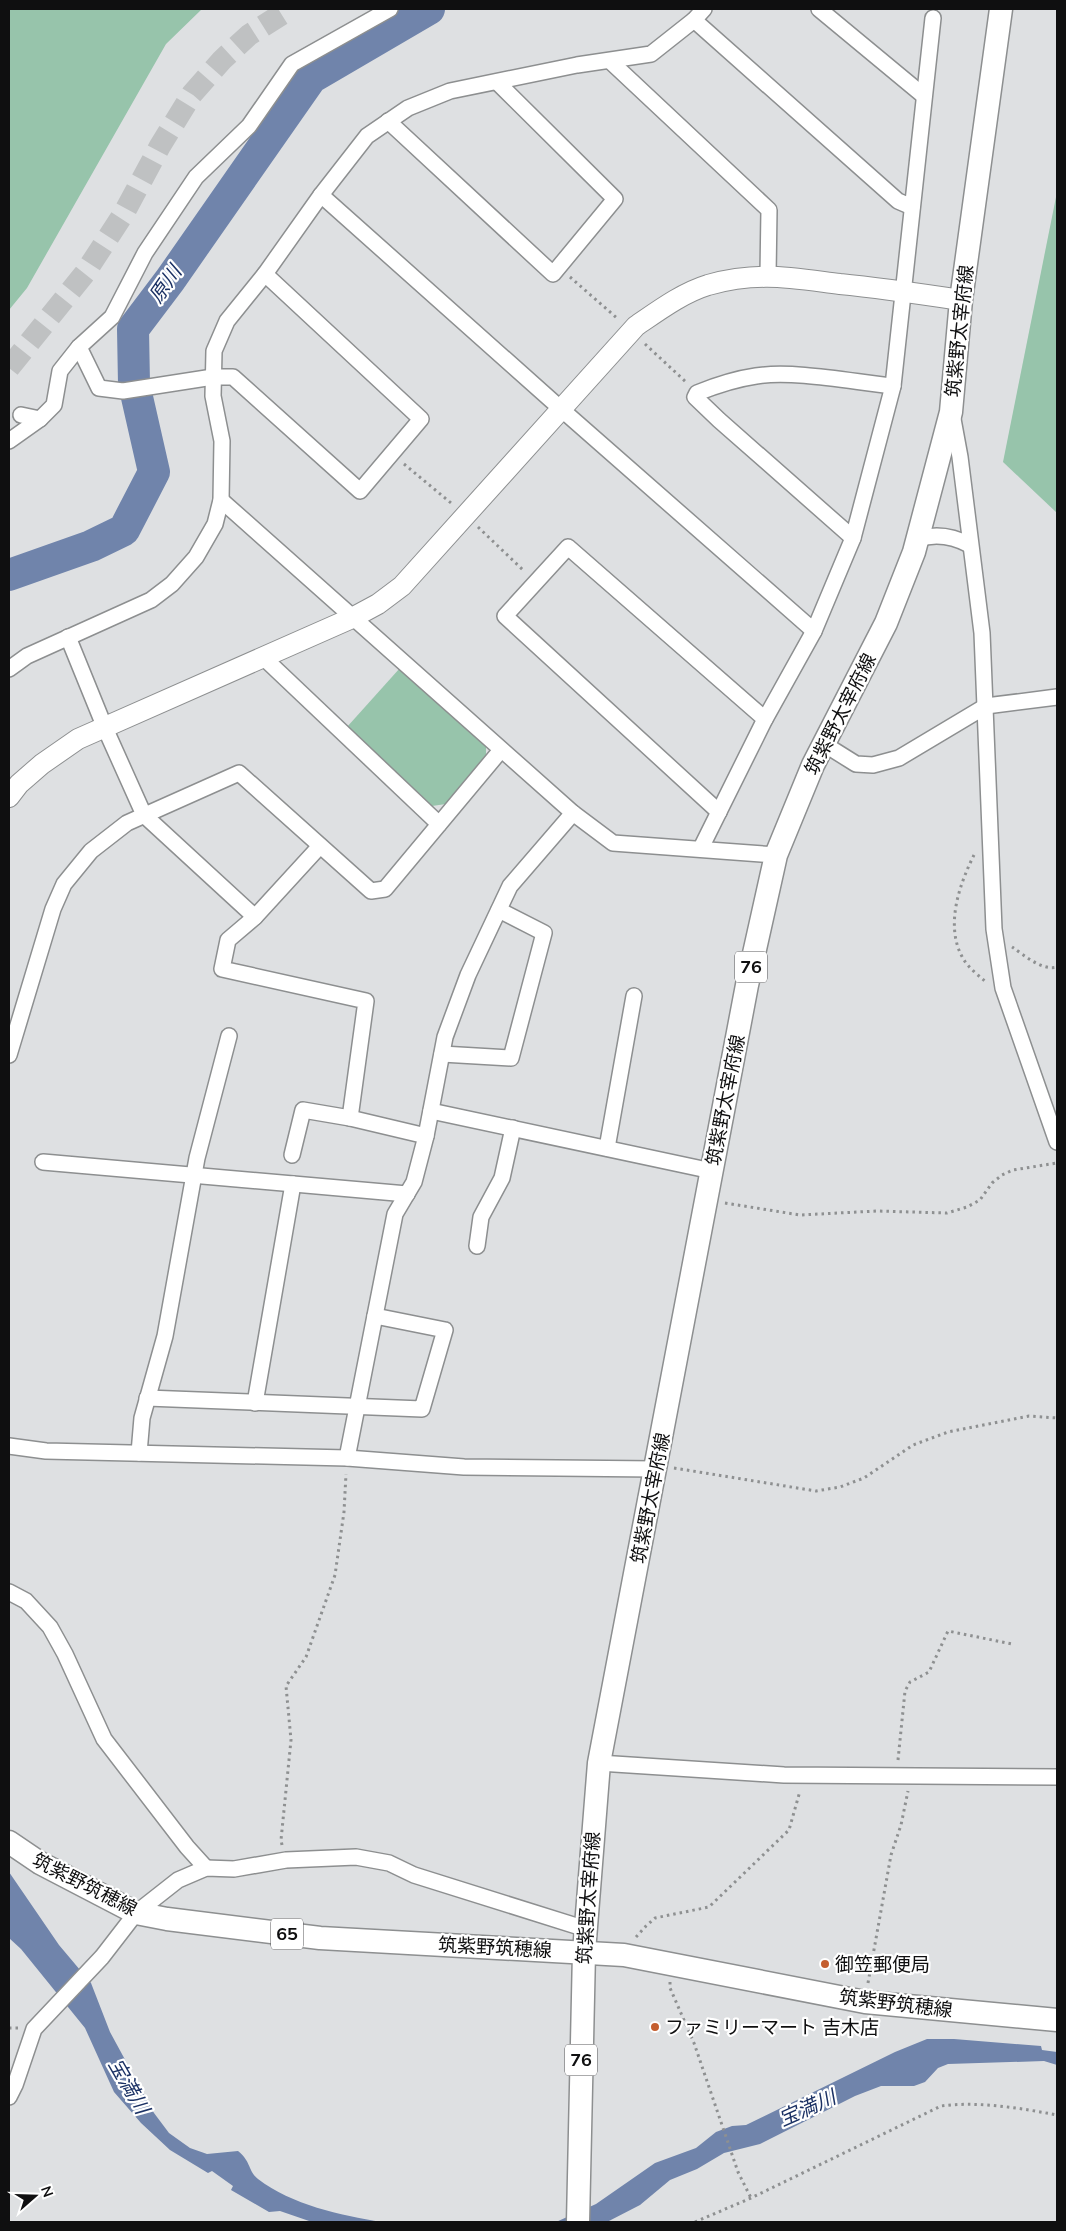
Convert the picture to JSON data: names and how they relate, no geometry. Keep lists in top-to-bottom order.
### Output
{
  "streets": {
    "main road": [
      "筑紫野太宰府線",
      "76",
      "筑紫野筑穂線",
      "65"
    ]
  },
  "crossings": [
    ["筑紫野太宰府線", "筑紫野筑穂線"]
  ],
  "water": ["原川", "宝満川"],
  "places": ["御笠郵便局", "ファミリーマート 吉木店"],
  "north": "right"
}
